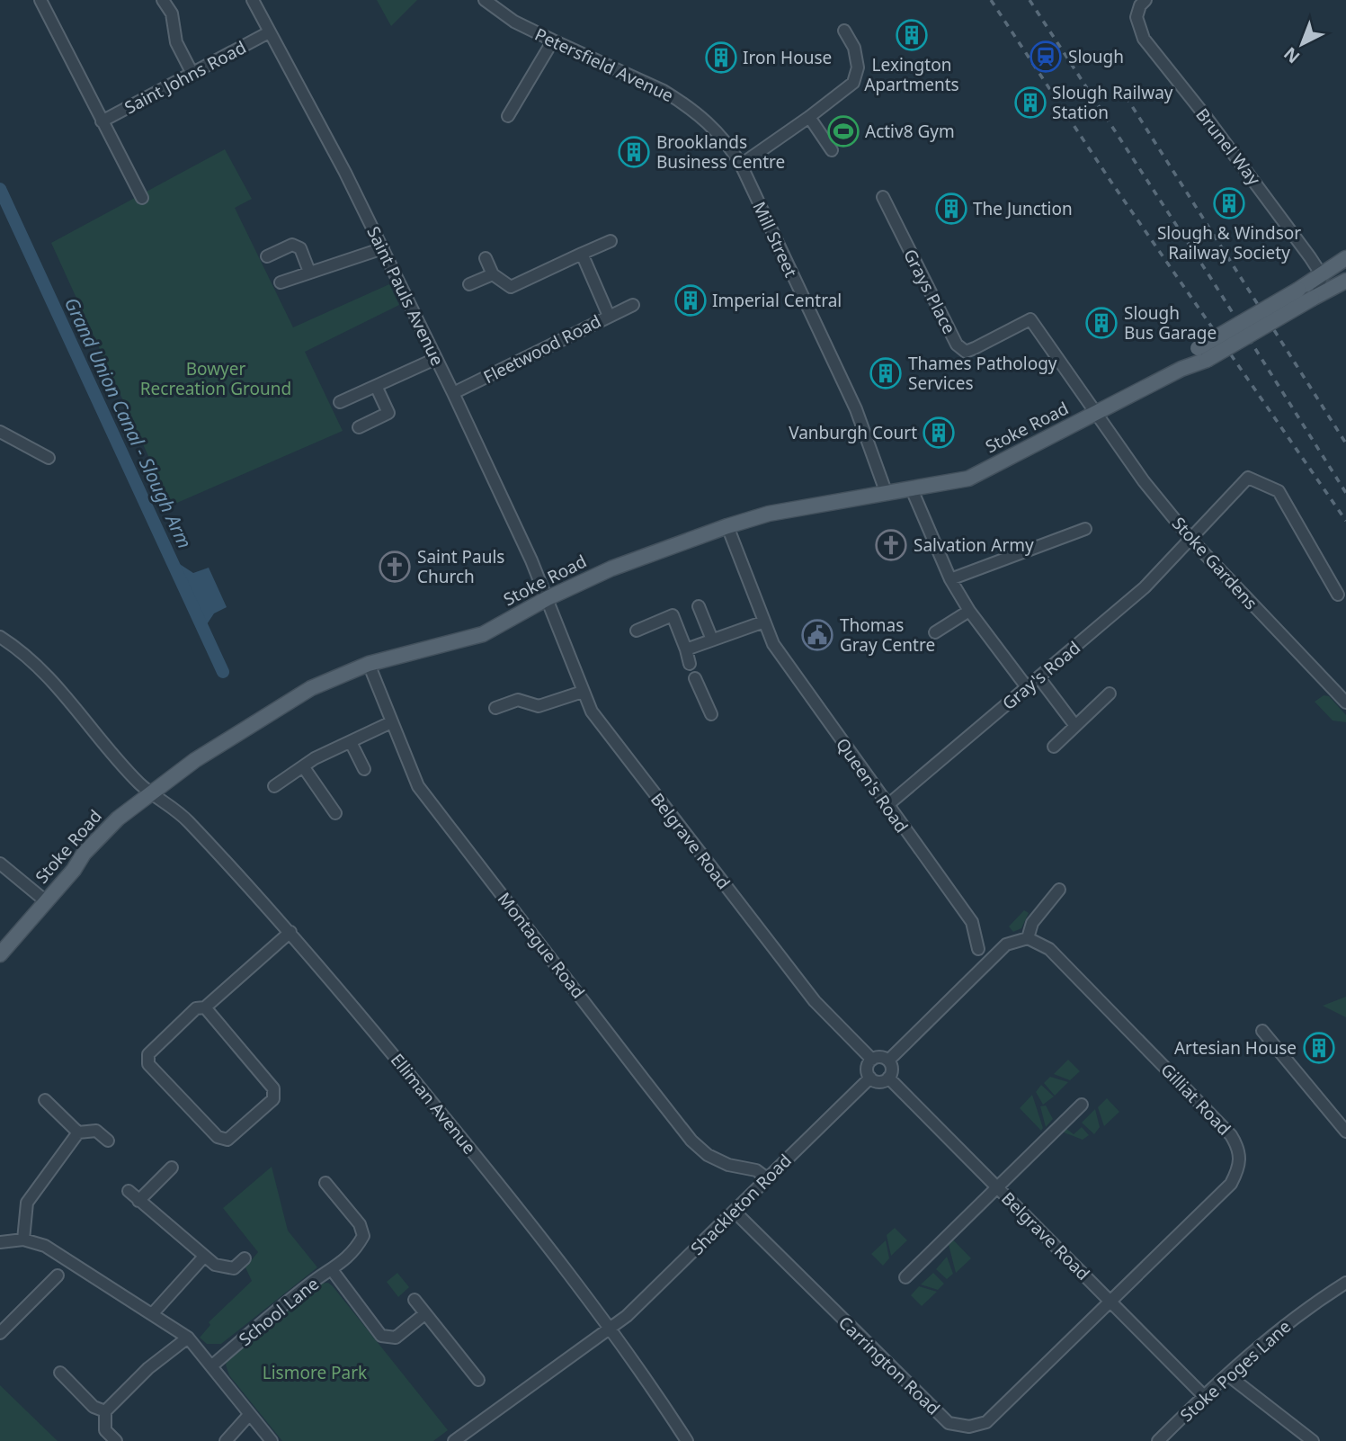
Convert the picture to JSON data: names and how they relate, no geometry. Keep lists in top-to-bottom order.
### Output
{
  "streets": {
    "main road": ["Stoke Road"],
    "street": [
      "Petersfield Avenue",
      "Saint Johns Road",
      "Brunel Way",
      "Mill Street",
      "Grays Place",
      "Saint Pauls Avenue",
      "Fleetwood Road",
      "Stoke Gardens",
      "Gray's Road",
      "Queen's Road",
      "Belgrave Road",
      "Montague Road",
      "Gilliat Road",
      "Elliman Avenue",
      "Shackleton Road",
      "School Lane",
      "Carrington Road",
      "Stoke Poges Lane"
    ]
  },
  "crossings": [
    ["Petersfield Avenue", "Mill Street"],
    ["Saint Johns Road", "Saint Pauls Avenue"],
    ["Brunel Way", "Stoke Road"],
    ["Mill Street", "Stoke Road"],
    ["Grays Place", "Stoke Gardens"],
    ["Saint Pauls Avenue", "Fleetwood Road"],
    ["Saint Pauls Avenue", "Stoke Road"],
    ["Saint Pauls Avenue", "Belgrave Road"],
    ["Stoke Road", "Stoke Gardens"],
    ["Stoke Road", "Queen's Road"],
    ["Stoke Road", "Belgrave Road"],
    ["Stoke Road", "Montague Road"],
    ["Stoke Road", "Elliman Avenue"],
    ["Stoke Gardens", "Gray's Road"],
    ["Gray's Road", "Queen's Road"],
    ["Belgrave Road", "Gilliat Road"],
    ["Belgrave Road", "Shackleton Road"],
    ["Belgrave Road", "Carrington Road"],
    ["Belgrave Road", "Stoke Poges Lane"],
    ["Montague Road", "Shackleton Road"],
    ["Gilliat Road", "Carrington Road"],
    ["Elliman Avenue", "Shackleton Road"],
    ["Shackleton Road", "Carrington Road"]
  ],
  "water": ["Grand Union Canal - Slough Arm"],
  "parks": ["Bowyer Recreation Ground", "Lismore Park"],
  "places": {
    "building": [
      "Lexington Apartments",
      "Iron House",
      "Slough Railway Station",
      "Brooklands Business Centre",
      "Slough & Windsor Railway Society",
      "The Junction",
      "Imperial Central",
      "Slough Bus Garage",
      "Thames Pathology Services",
      "Vanburgh Court",
      "Artesian House"
    ],
    "station": ["Slough"],
    "sports": ["Activ8 Gym"],
    "church": ["Salvation Army", "Saint Pauls Church"],
    "public building": ["Thomas Gray Centre"]
  },
  "north": "bottom left"
}
